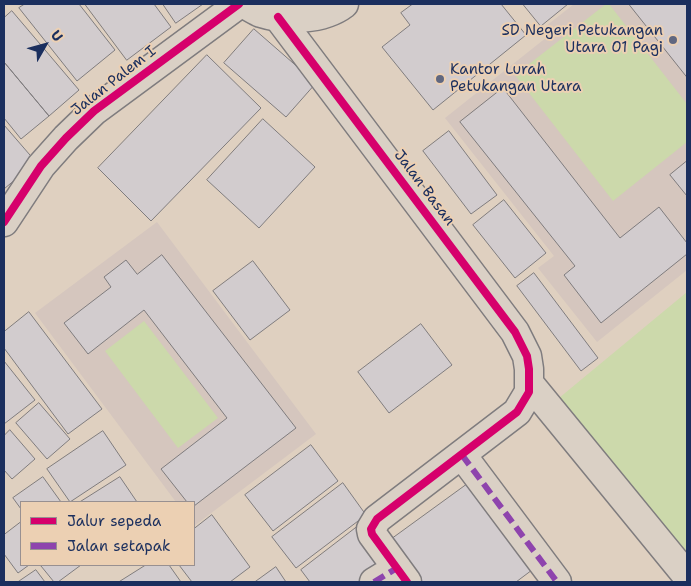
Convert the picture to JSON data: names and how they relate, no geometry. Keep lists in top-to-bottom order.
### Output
{
  "streets": {
    "street": ["Jalan Palem I", "Jalan Basan"]
  },
  "places": ["SD Negeri Petukangan Utara 01 Pagi", "Kantor Lurah Petukangan Utara"],
  "legend": ["Jalur sepeda", "Jalan setapak"],
  "north": "top right"
}
